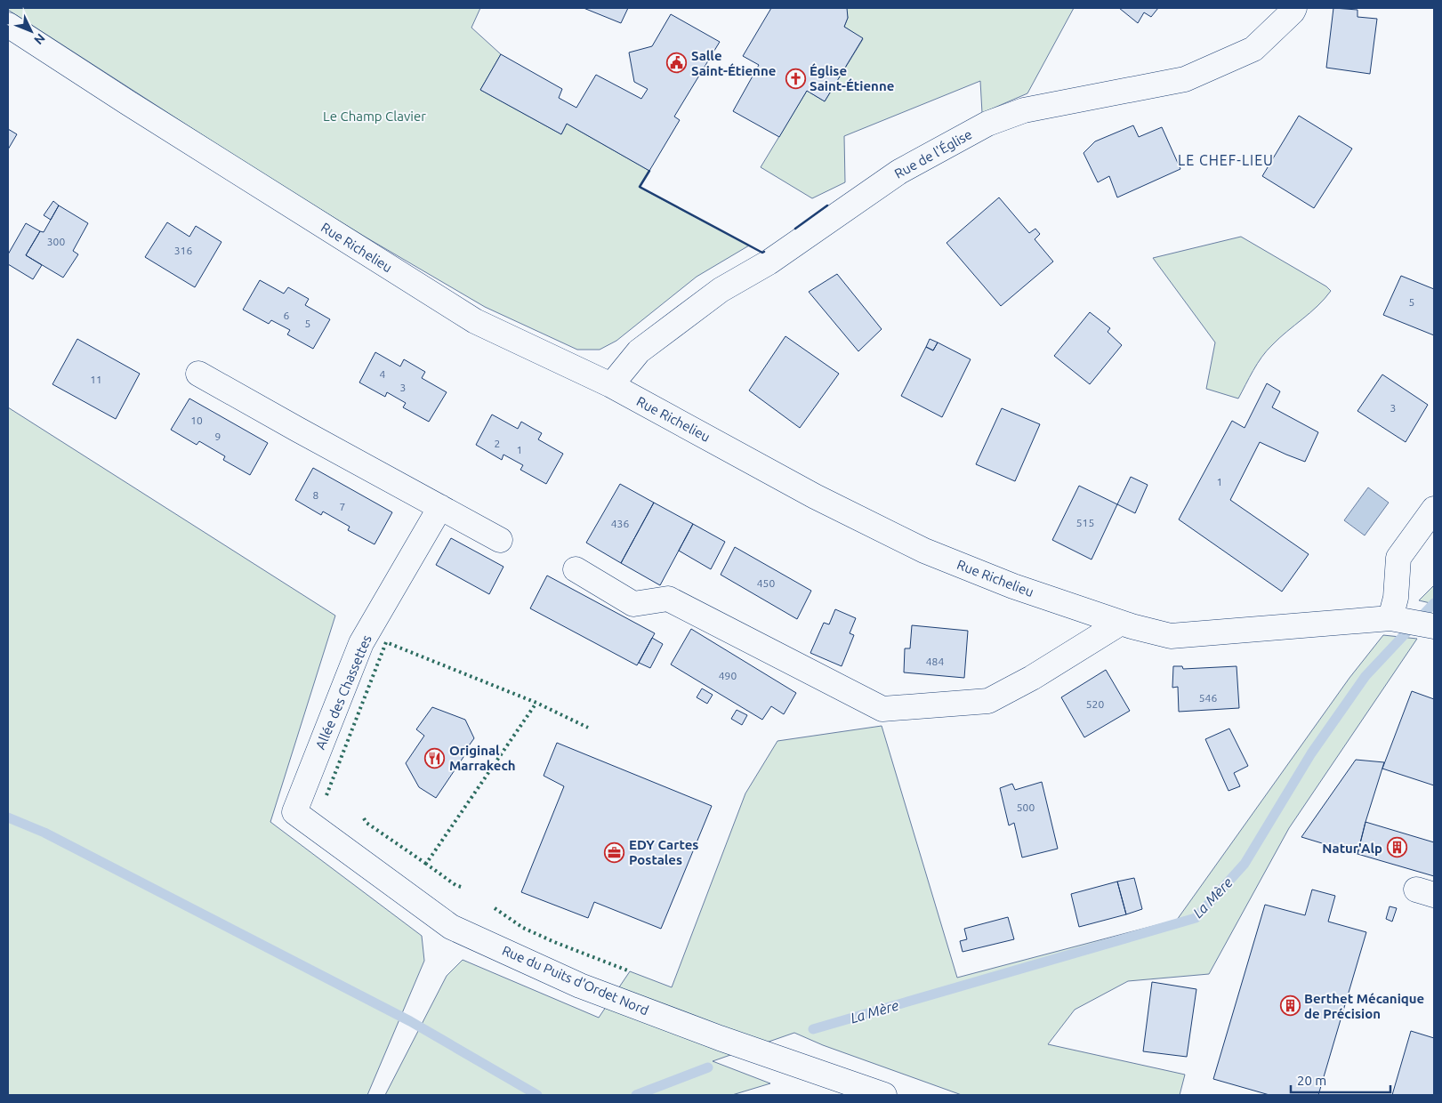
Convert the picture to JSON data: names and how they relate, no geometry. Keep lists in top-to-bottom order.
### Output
{
  "streets": {
    "street": [
      "Rue de l'Église",
      "Rue Richelieu",
      "Allée des Chassettes",
      "Rue du Puits d'Ordet Nord"
    ]
  },
  "crossings": [
    ["Rue de l'Église", "Rue Richelieu"],
    ["Allée des Chassettes", "Rue du Puits d'Ordet Nord"]
  ],
  "districts": ["LE CHEF-LIEU"],
  "water": ["La Mère"],
  "parks": ["Le Champ Clavier"],
  "places": {
    "public building": ["Salle Saint-Étienne"],
    "church": ["Église Saint-Étienne"],
    "restaurant": ["Original Marrakech"],
    "building": ["Natur'Alp", "Berthet Mécanique de Précision"],
    "office": ["EDY Cartes Postales"]
  },
  "house_numbers": [
    "300",
    "316",
    "5",
    "6",
    "5",
    "4",
    "11",
    "3",
    "3",
    "10",
    "9",
    "2",
    "1",
    "1",
    "8",
    "7",
    "515",
    "436",
    "450",
    "484",
    "490",
    "546",
    "520",
    "500"
  ],
  "scale_bar": "20 m",
  "north": "bottom right"
}
